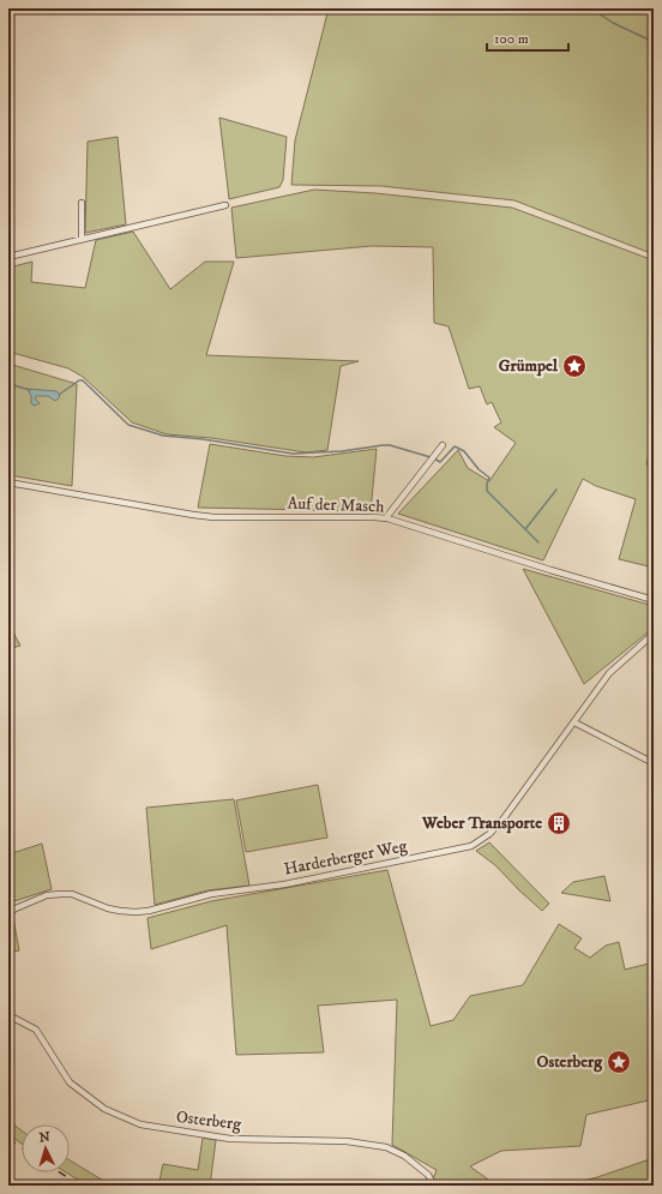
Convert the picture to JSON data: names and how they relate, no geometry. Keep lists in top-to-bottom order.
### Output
{
  "streets": {
    "street": ["Auf der Masch", "Harderberger Weg", "Osterberg"]
  },
  "places": {
    "place": ["Grümpel", "Osterberg"],
    "building": ["Weber Transporte"]
  },
  "scale_bar": "100 m",
  "north": "top"
}
